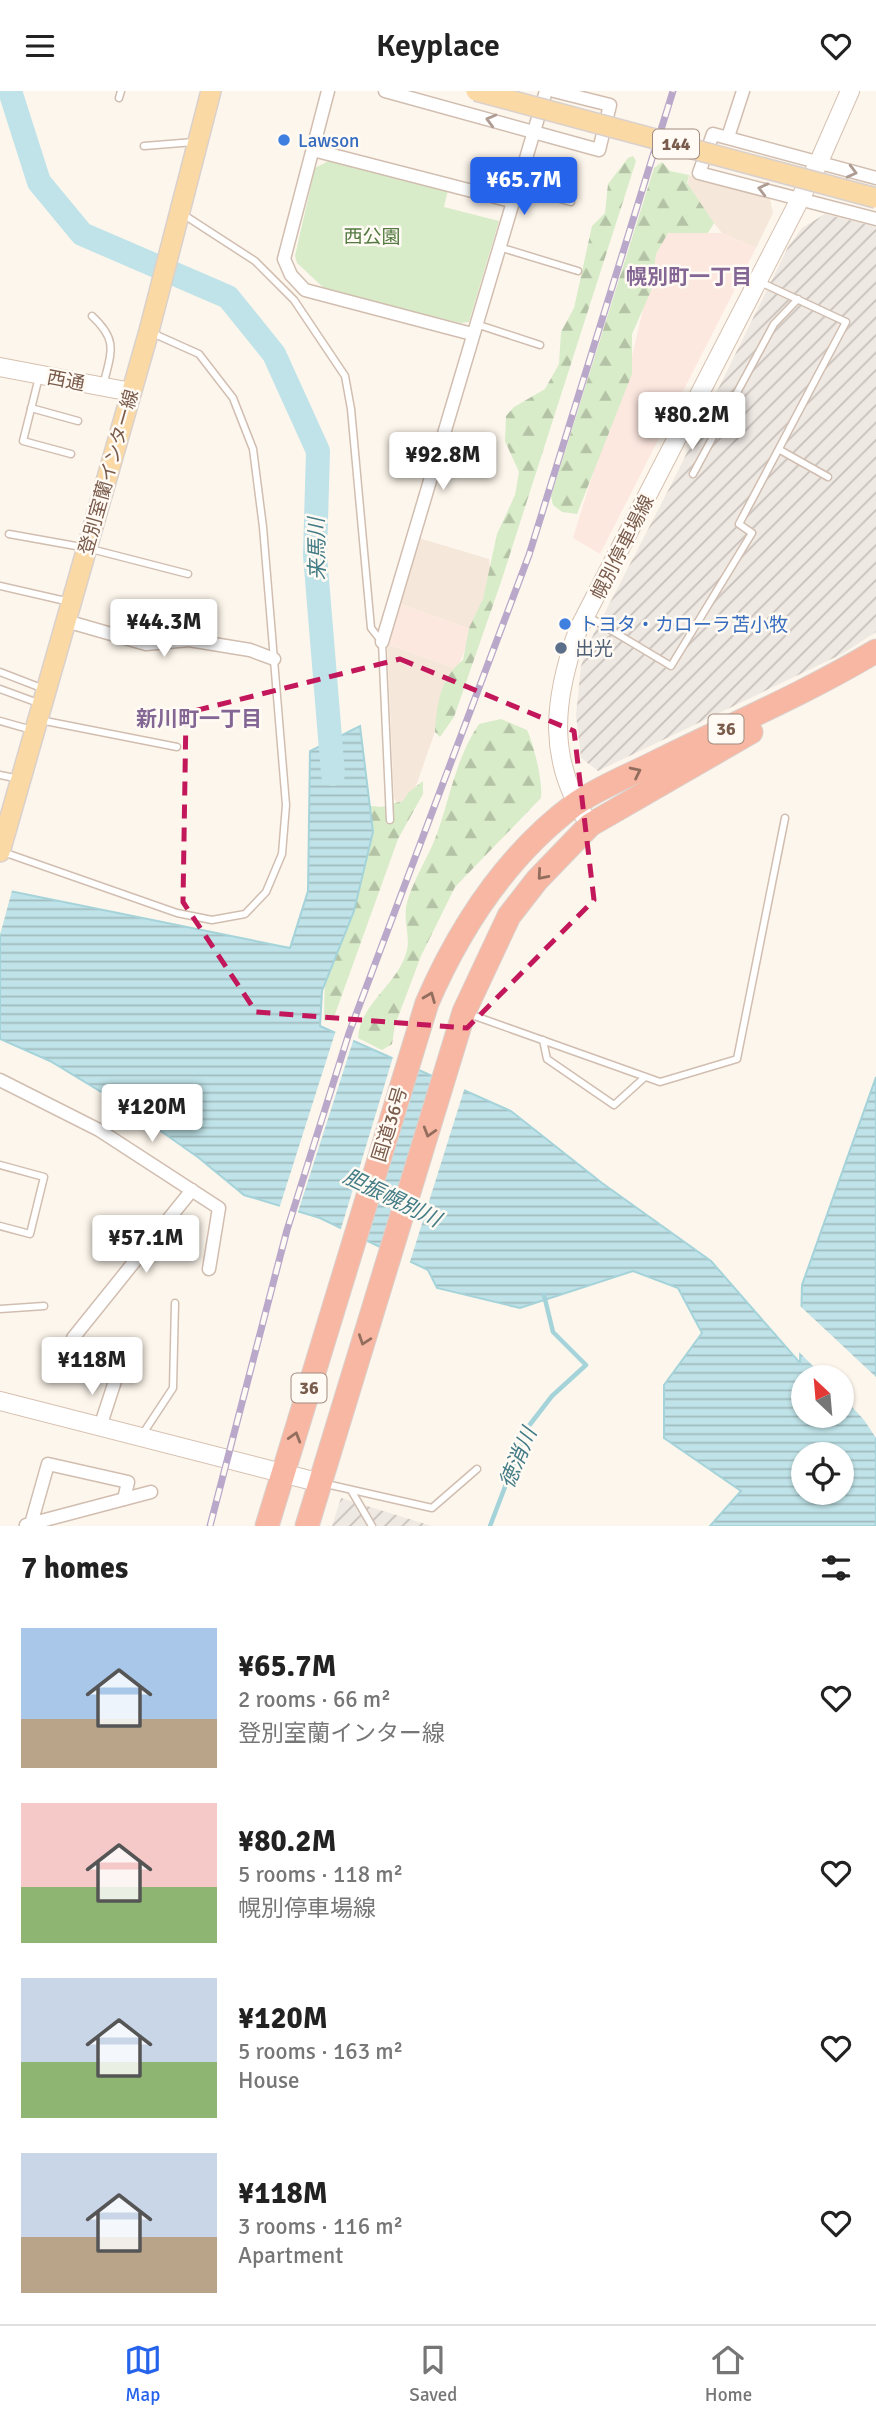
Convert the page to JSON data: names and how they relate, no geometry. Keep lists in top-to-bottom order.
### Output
{
  "streets": {
    "highway": ["36", "国道36号"],
    "main road": [
      "144",
      "西通",
      "登別室蘭インター線",
      "幌別停車場線"
    ]
  },
  "crossings": [
    ["西通", "登別室蘭インター線"],
    ["幌別停車場線", "36"],
    ["幌別停車場線", "国道36号"],
    ["36", "国道36号"]
  ],
  "districts": ["幌別町一丁目", "新川町一丁目"],
  "water": ["来馬川", "胆振幌別川", "徳消川"],
  "parks": ["西公園"],
  "places": ["Lawson", "トヨタ・カローラ苫小牧", "出光"],
  "north": "top left",
  "page": {
    "header": "Keyplace",
    "price": [
      "¥65.7M",
      "¥80.2M",
      "¥92.8M",
      "¥44.3M",
      "¥120M",
      "¥57.1M",
      "¥118M"
    ],
    "heading": "7 homes",
    "list": [
      {
        "name": "¥65.7M",
        "note": "2 rooms · 66 m² · 登別室蘭インター線"
      },
      {
        "name": "¥80.2M",
        "note": "5 rooms · 118 m² · 幌別停車場線"
      },
      {
        "name": "¥120M",
        "note": "5 rooms · 163 m² · House"
      },
      {
        "name": "¥118M",
        "note": "3 rooms · 116 m² · Apartment"
      }
    ],
    "tabs": ["Map", "Saved", "Home"]
  }
}
